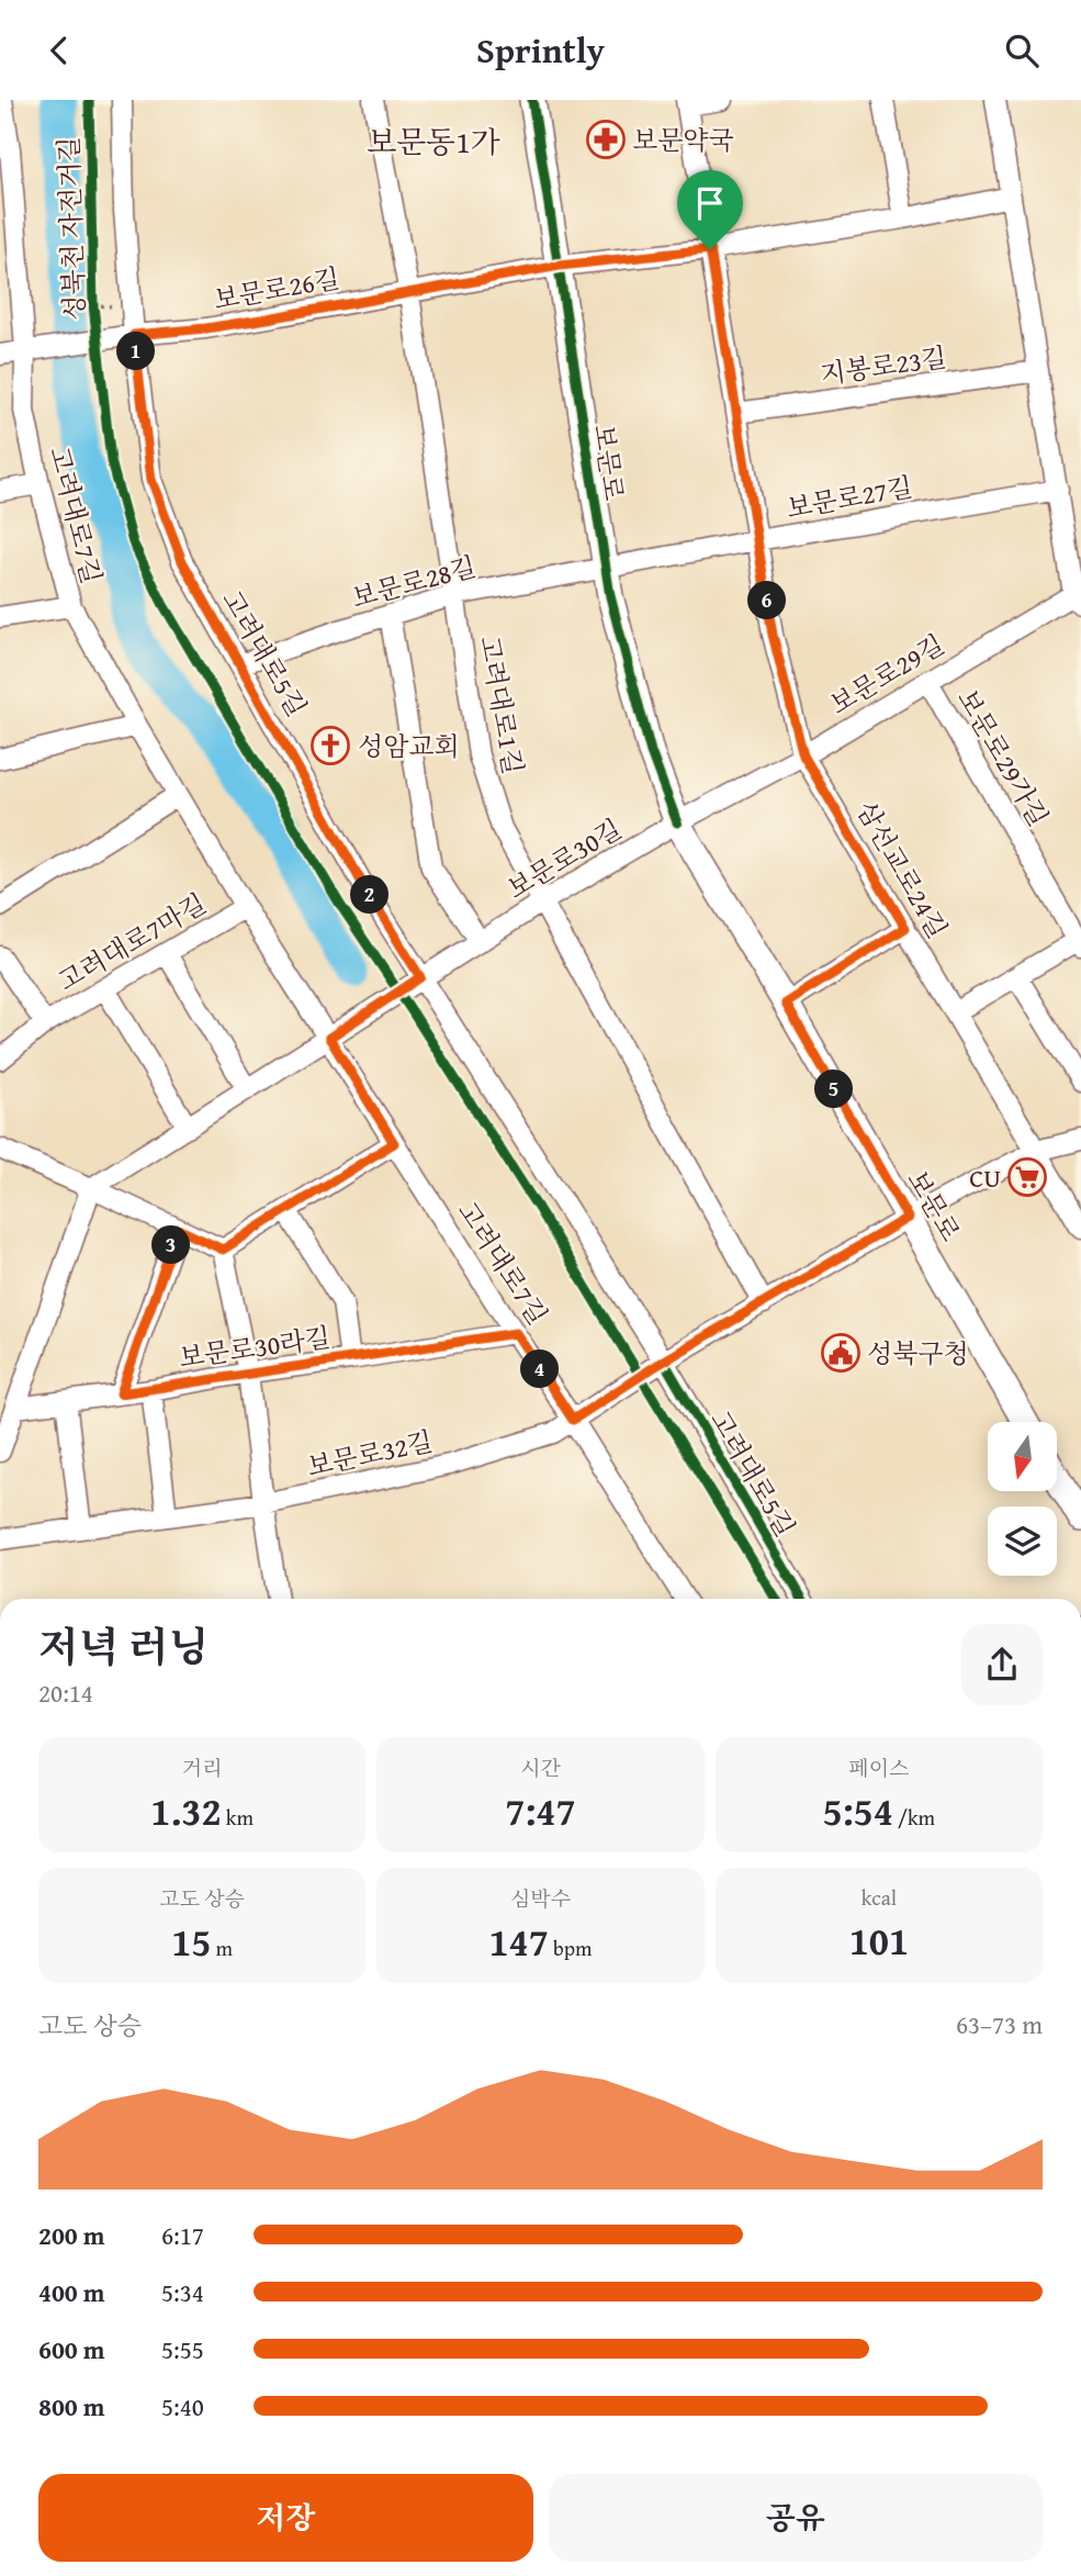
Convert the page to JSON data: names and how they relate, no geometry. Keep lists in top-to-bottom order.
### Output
{
  "streets": {
    "main road": ["보문로"],
    "street": [
      "보문로26길",
      "지봉로23길",
      "보문로27길",
      "고려대로7길",
      "보문로28길",
      "고려대로5길",
      "보문로29길",
      "고려대로1길",
      "보문로29가길",
      "보문로30길",
      "삼선교로24길",
      "고려대로7마길",
      "보문로30라길",
      "보문로32길"
    ],
    "cycle path": ["성북천 자전거길"]
  },
  "crossings": [
    ["보문로26길", "보문로"],
    ["보문로26길", "고려대로7길"],
    ["보문로26길", "고려대로5길"],
    ["보문로26길", "고려대로1길"],
    ["보문로", "보문로27길"],
    ["보문로", "보문로28길"],
    ["보문로", "보문로29길"],
    ["보문로", "보문로30길"],
    ["보문로27길", "보문로28길"],
    ["고려대로7길", "보문로30길"],
    ["고려대로7길", "고려대로7마길"],
    ["고려대로7길", "보문로30라길"],
    ["고려대로7길", "보문로32길"],
    ["보문로28길", "고려대로5길"],
    ["보문로28길", "고려대로1길"],
    ["고려대로5길", "보문로30길"],
    ["고려대로5길", "보문로32길"],
    ["보문로29길", "보문로29가길"],
    ["보문로29길", "보문로30길"],
    ["보문로29길", "삼선교로24길"],
    ["고려대로1길", "보문로30길"]
  ],
  "districts": ["보문동1가"],
  "places": {
    "pharmacy": ["보문약국"],
    "church": ["성암교회"],
    "supermarket": ["CU"],
    "public building": ["성북구청"]
  },
  "north": "bottom",
  "page": {
    "header": "Sprintly",
    "pins": [
      "1",
      "6",
      "2",
      "5",
      "3",
      "4"
    ],
    "heading": ["저녁 러닝", "20:14"],
    "stats": [
      ["거리", "1.32 km"],
      ["시간", "7:47"],
      ["페이스", "5:54 /km"],
      ["고도 상승", "15 m"],
      ["심박수", "147 bpm"],
      ["kcal", "101"]
    ],
    "chart": ["고도 상승", "63–73 m"],
    "list": [
      {
        "name": "200 m",
        "note": "6:17"
      },
      {
        "name": "400 m",
        "note": "5:34"
      },
      {
        "name": "600 m",
        "note": "5:55"
      },
      {
        "name": "800 m",
        "note": "5:40"
      }
    ],
    "buttons": ["저장", "공유"]
  }
}
